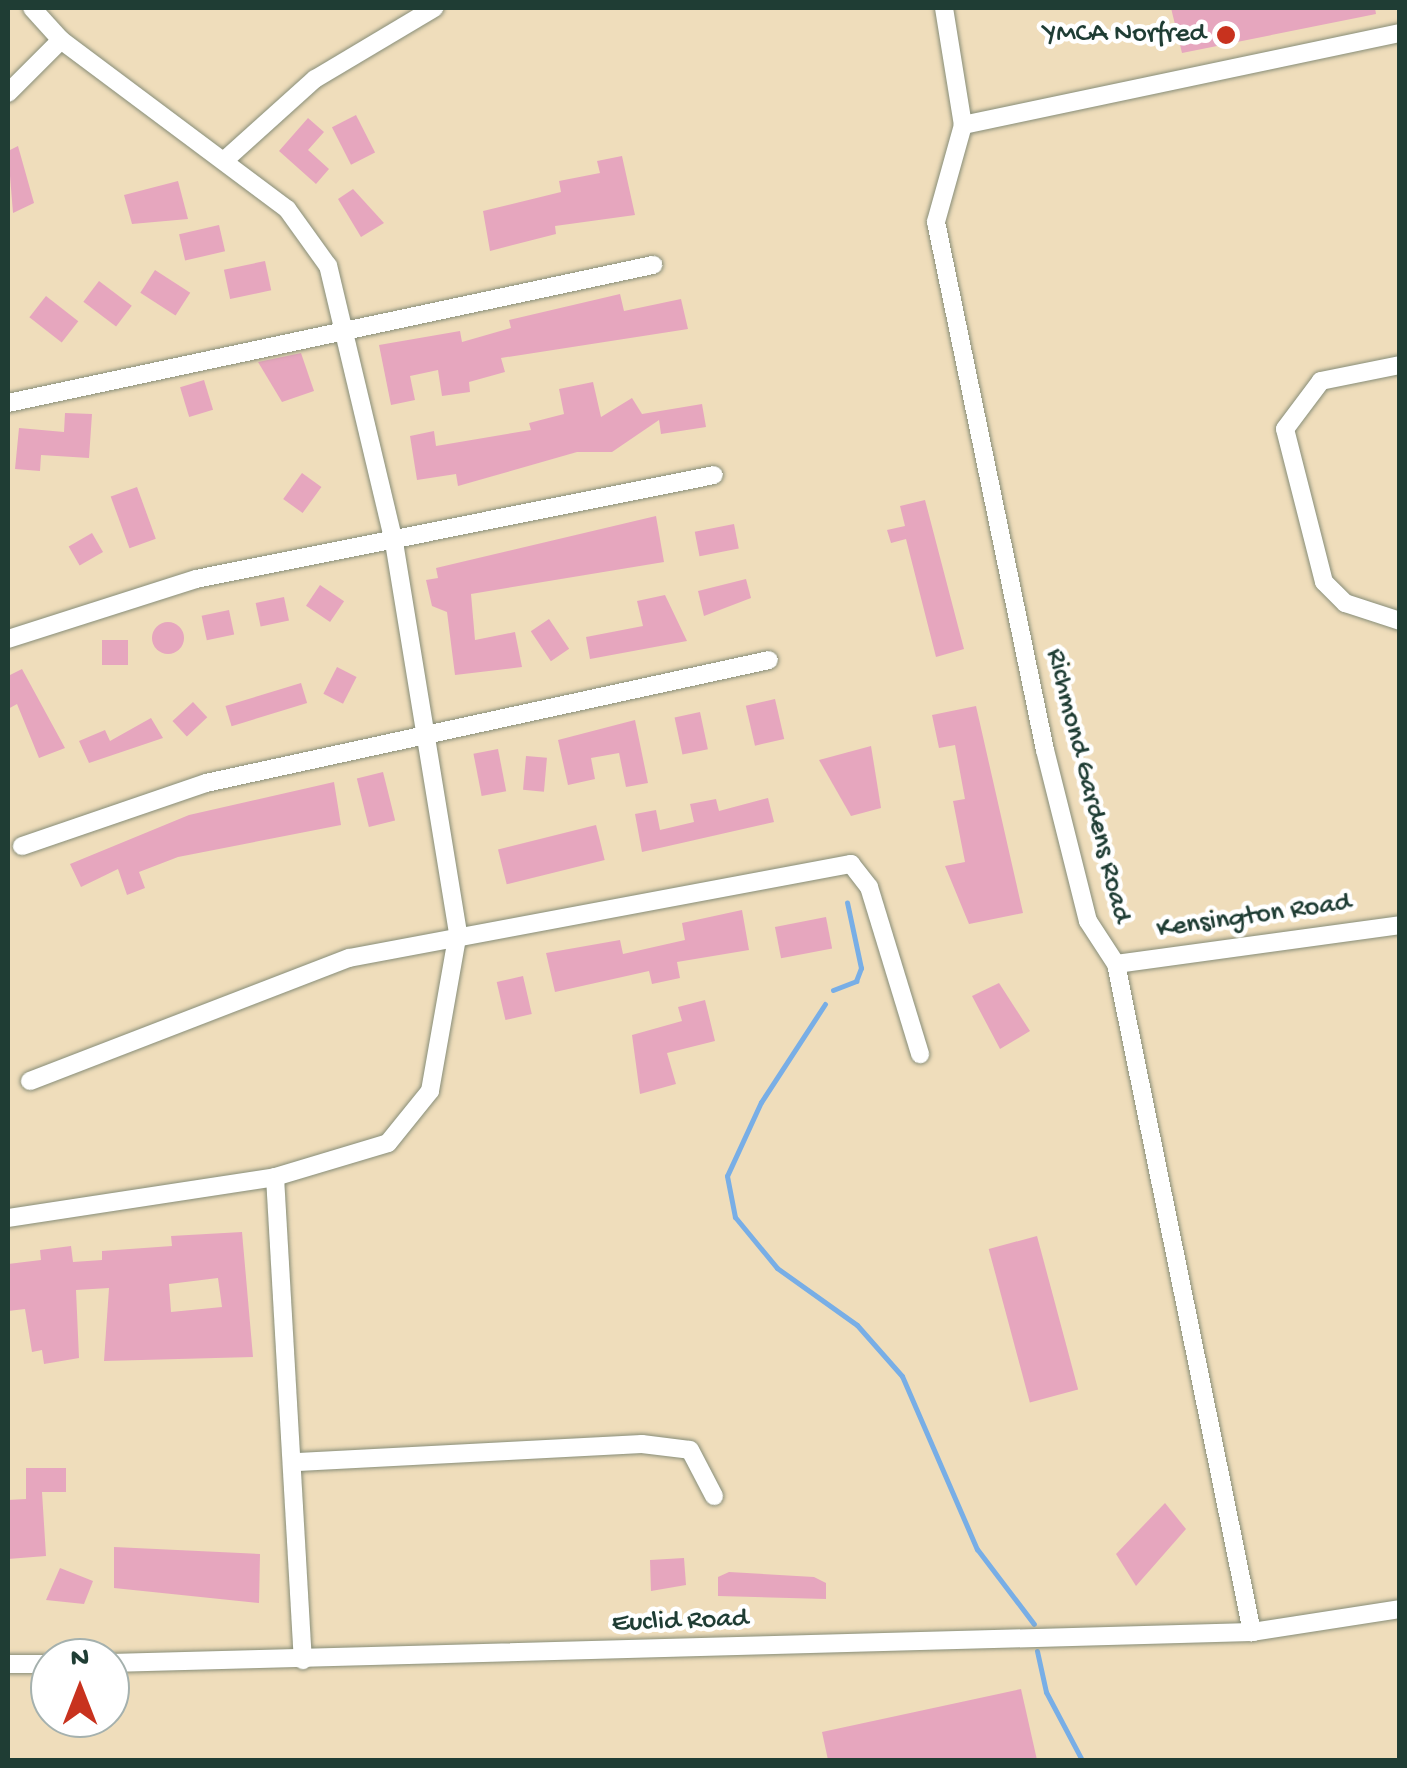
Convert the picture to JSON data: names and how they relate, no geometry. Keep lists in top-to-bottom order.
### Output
{
  "streets": {
    "street": ["Richmond Gardens Road", "Kensington Road", "Euclid Road"]
  },
  "crossings": [
    ["Richmond Gardens Road", "Kensington Road"],
    ["Richmond Gardens Road", "Euclid Road"]
  ],
  "places": ["YMCA Norfred"],
  "north": "top"
}
